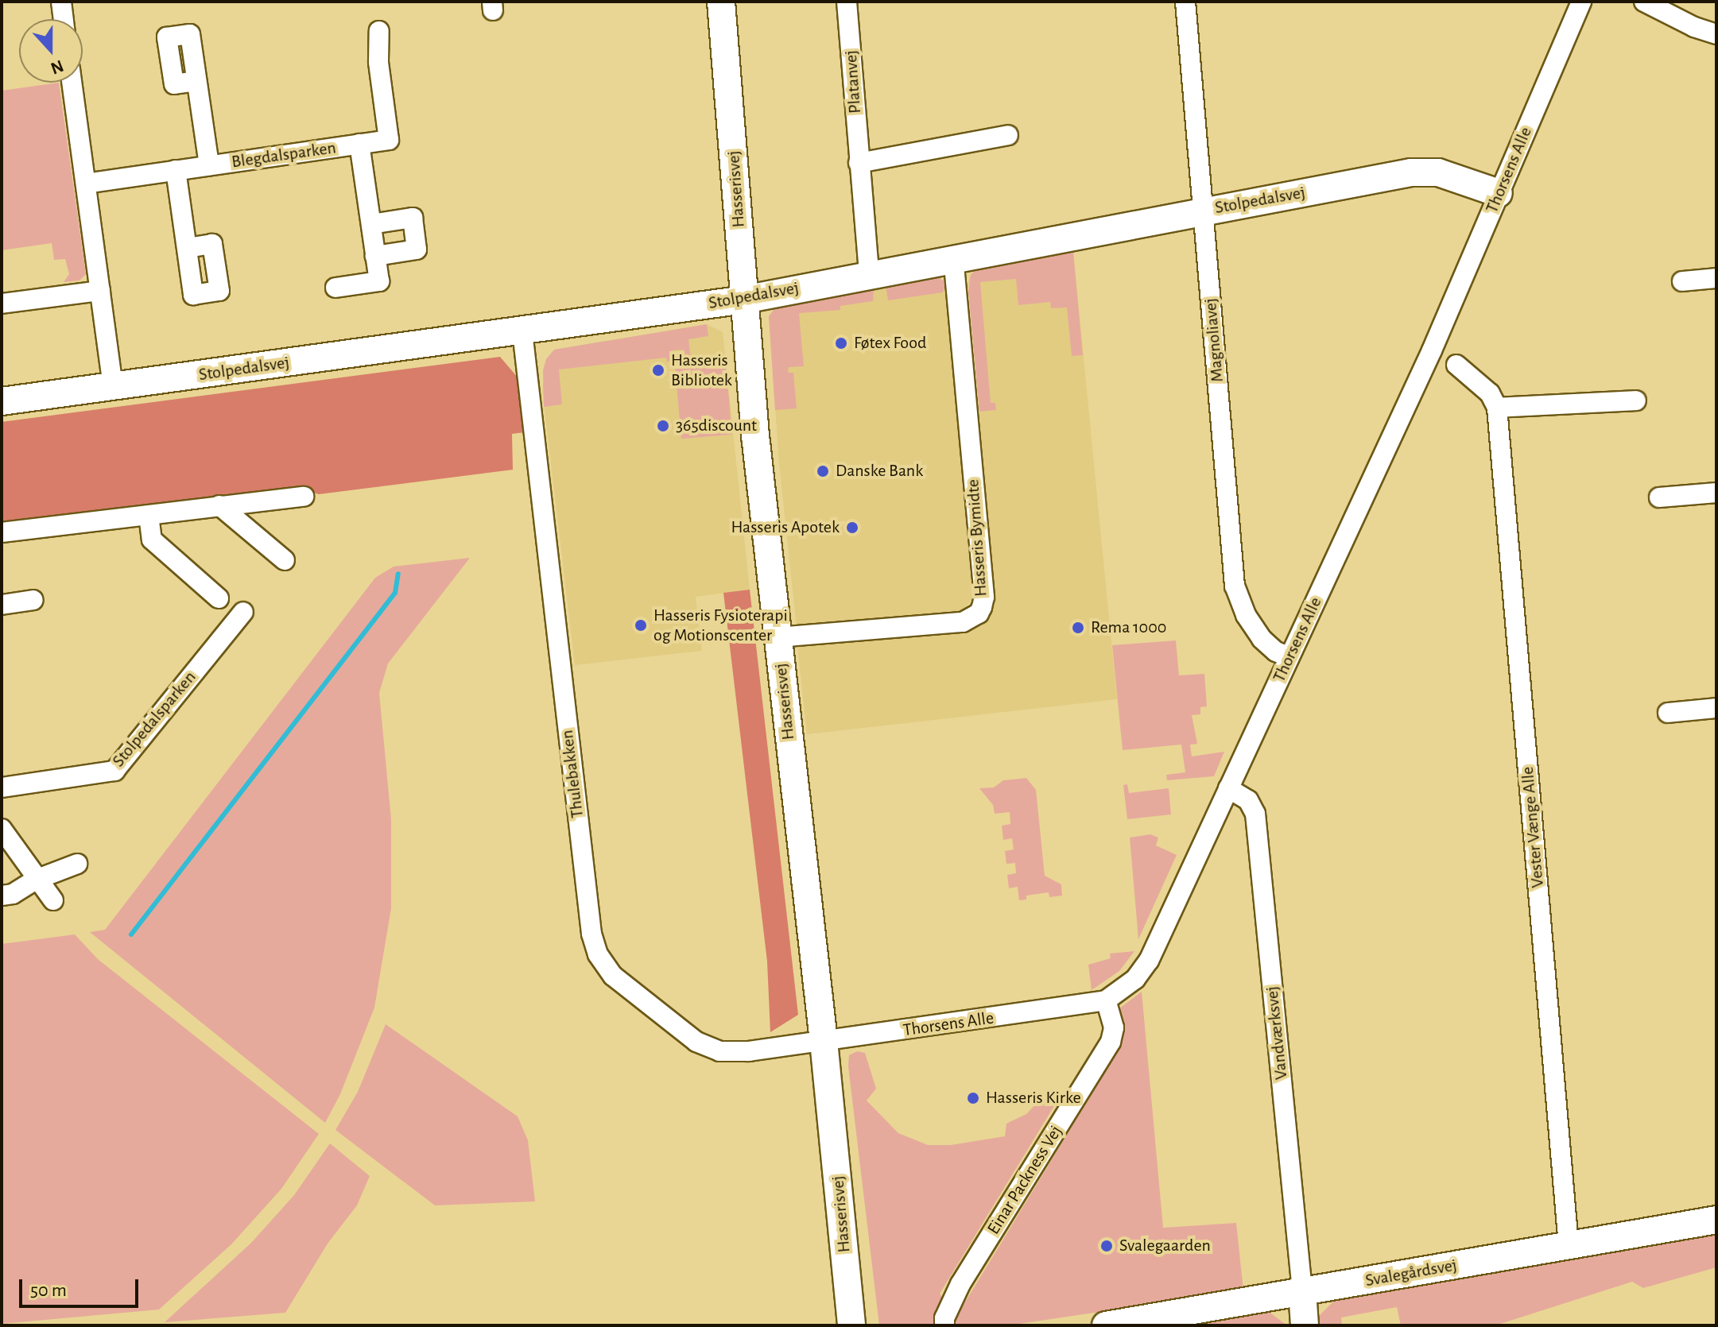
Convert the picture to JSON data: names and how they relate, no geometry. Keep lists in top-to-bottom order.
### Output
{
  "streets": {
    "street": [
      "Platanvej",
      "Blegdalsparken",
      "Thorsens Alle",
      "Hasserisvej",
      "Stolpedalsvej",
      "Magnoliavej",
      "Hasseris Bymidte",
      "Stolpedalsparken",
      "Thulebakken",
      "Vester Vænge Alle",
      "Vandværksvej",
      "Einar Packness Vej",
      "Svalegårdsvej"
    ]
  },
  "crossings": [
    ["Platanvej", "Stolpedalsvej"],
    ["Thorsens Alle", "Hasserisvej"],
    ["Thorsens Alle", "Stolpedalsvej"],
    ["Thorsens Alle", "Magnoliavej"],
    ["Thorsens Alle", "Thulebakken"],
    ["Thorsens Alle", "Vandværksvej"],
    ["Thorsens Alle", "Einar Packness Vej"],
    ["Hasserisvej", "Stolpedalsvej"],
    ["Hasserisvej", "Hasseris Bymidte"],
    ["Hasserisvej", "Thulebakken"],
    ["Stolpedalsvej", "Magnoliavej"],
    ["Stolpedalsvej", "Hasseris Bymidte"],
    ["Stolpedalsvej", "Thulebakken"],
    ["Vester Vænge Alle", "Svalegårdsvej"],
    ["Vandværksvej", "Svalegårdsvej"]
  ],
  "places": [
    "Føtex Food",
    "Hasseris Bibliotek",
    "365discount",
    "Danske Bank",
    "Hasseris Apotek",
    "Hasseris Fysioterapi og Motionscenter",
    "Rema 1000",
    "Hasseris Kirke",
    "Svalegaarden"
  ],
  "scale_bar": "50 m",
  "north": "bottom"
}
